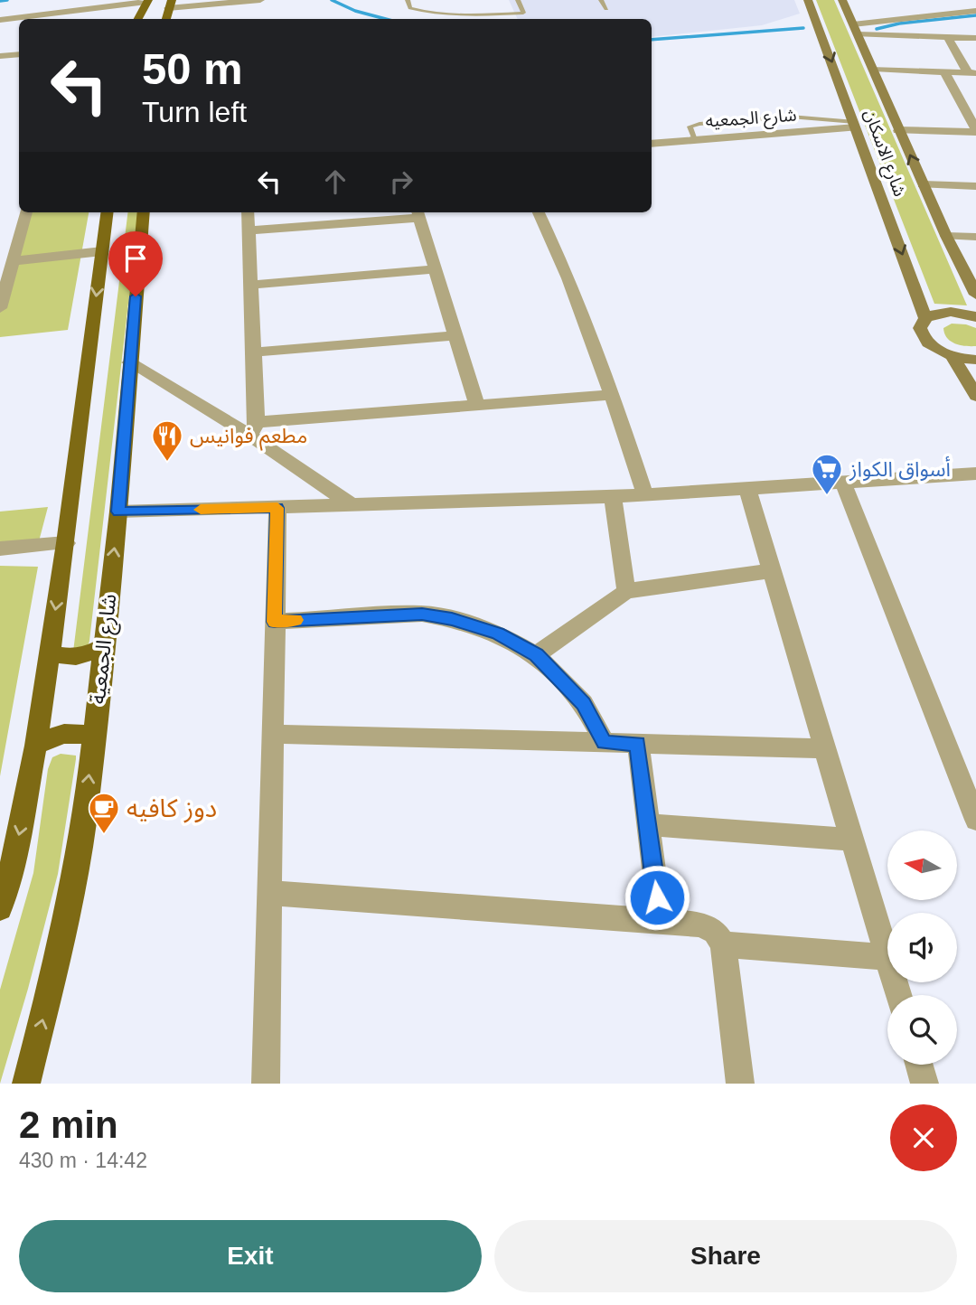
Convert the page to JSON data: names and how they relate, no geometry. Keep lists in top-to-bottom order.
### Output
{
  "streets": {
    "main road": ["شارع الاسكان", "شارع الجمعية"],
    "street": ["شارع الجمعيه"]
  },
  "crossings": [
    ["شارع الجمعيه", "شارع الاسكان"]
  ],
  "places": {
    "restaurant": ["مطعم فوانيس"],
    "supermarket": ["أسواق الكواز"],
    "cafe": ["دوز كافيه"]
  },
  "north": "left",
  "page": {
    "turn": ["50 m", "Turn left"],
    "heading": ["2 min", "430 m · 14:42"],
    "buttons": ["Exit", "Share"]
  }
}
